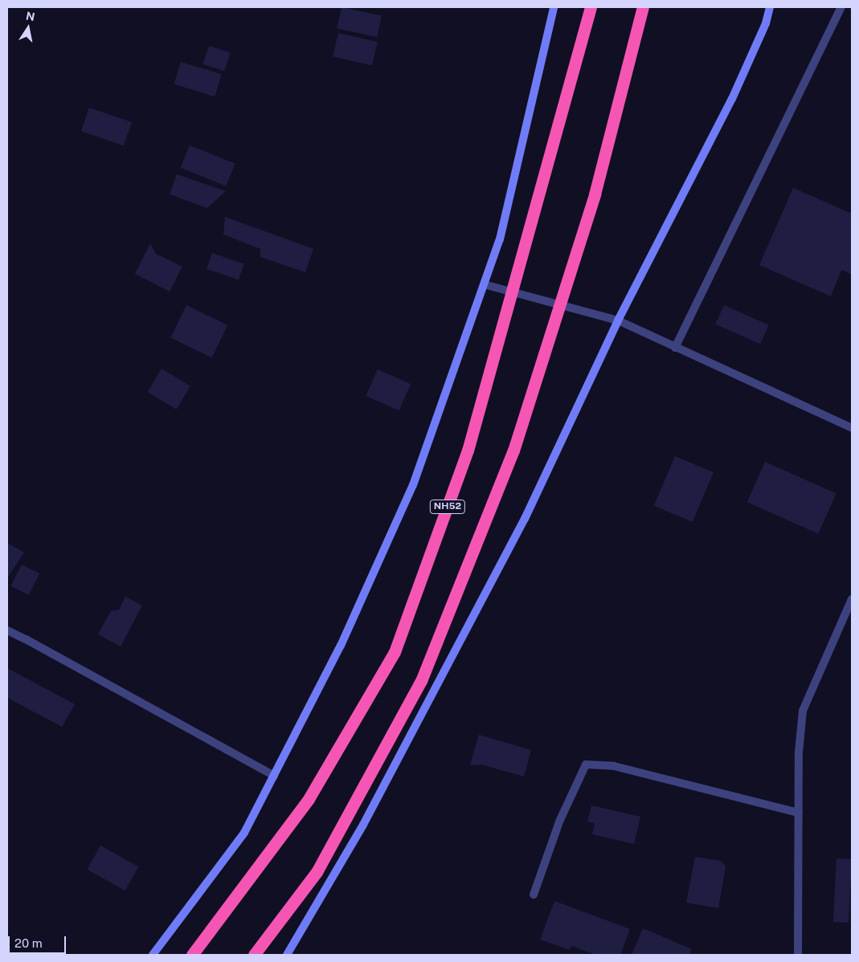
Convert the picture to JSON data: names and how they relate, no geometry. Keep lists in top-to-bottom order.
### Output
{
  "streets": {
    "highway": ["NH52"]
  },
  "scale_bar": "20 m",
  "north": "top"
}
